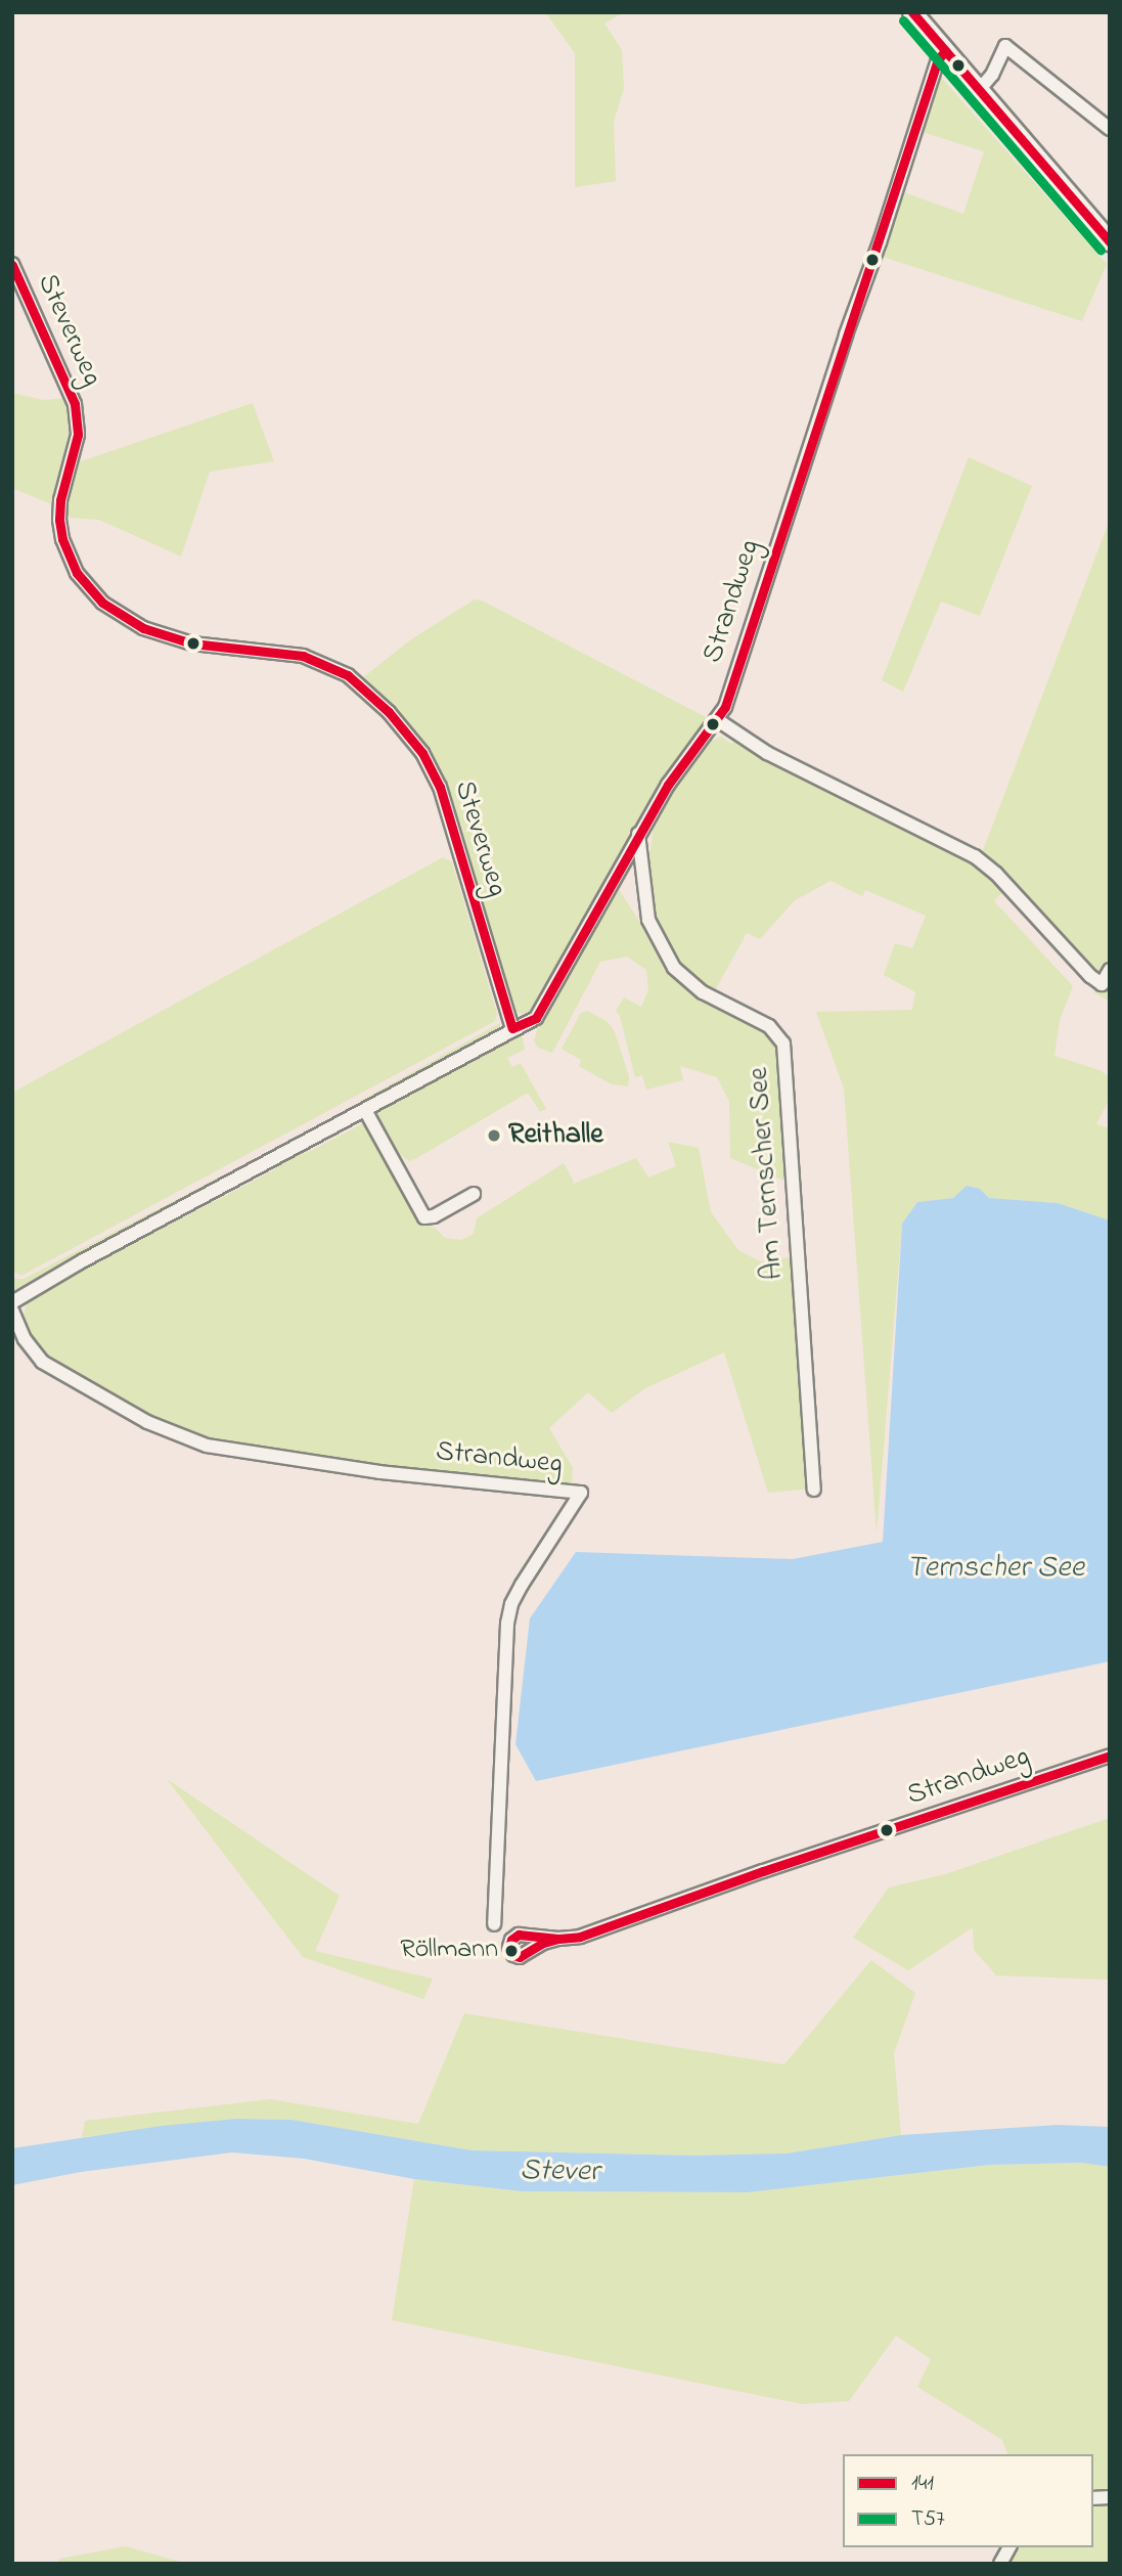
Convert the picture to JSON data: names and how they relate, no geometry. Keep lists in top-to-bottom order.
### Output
{
  "streets": {
    "street": ["Steverweg", "Strandweg", "Am Ternscher See"]
  },
  "crossings": [
    ["Steverweg", "Strandweg"],
    ["Strandweg", "Am Ternscher See"]
  ],
  "water": ["Ternscher See", "Stever"],
  "places": ["Reithalle", "Röllmann"],
  "lines": ["transit line 141", "transit line T57"],
  "legend": ["141", "T57"]
}
